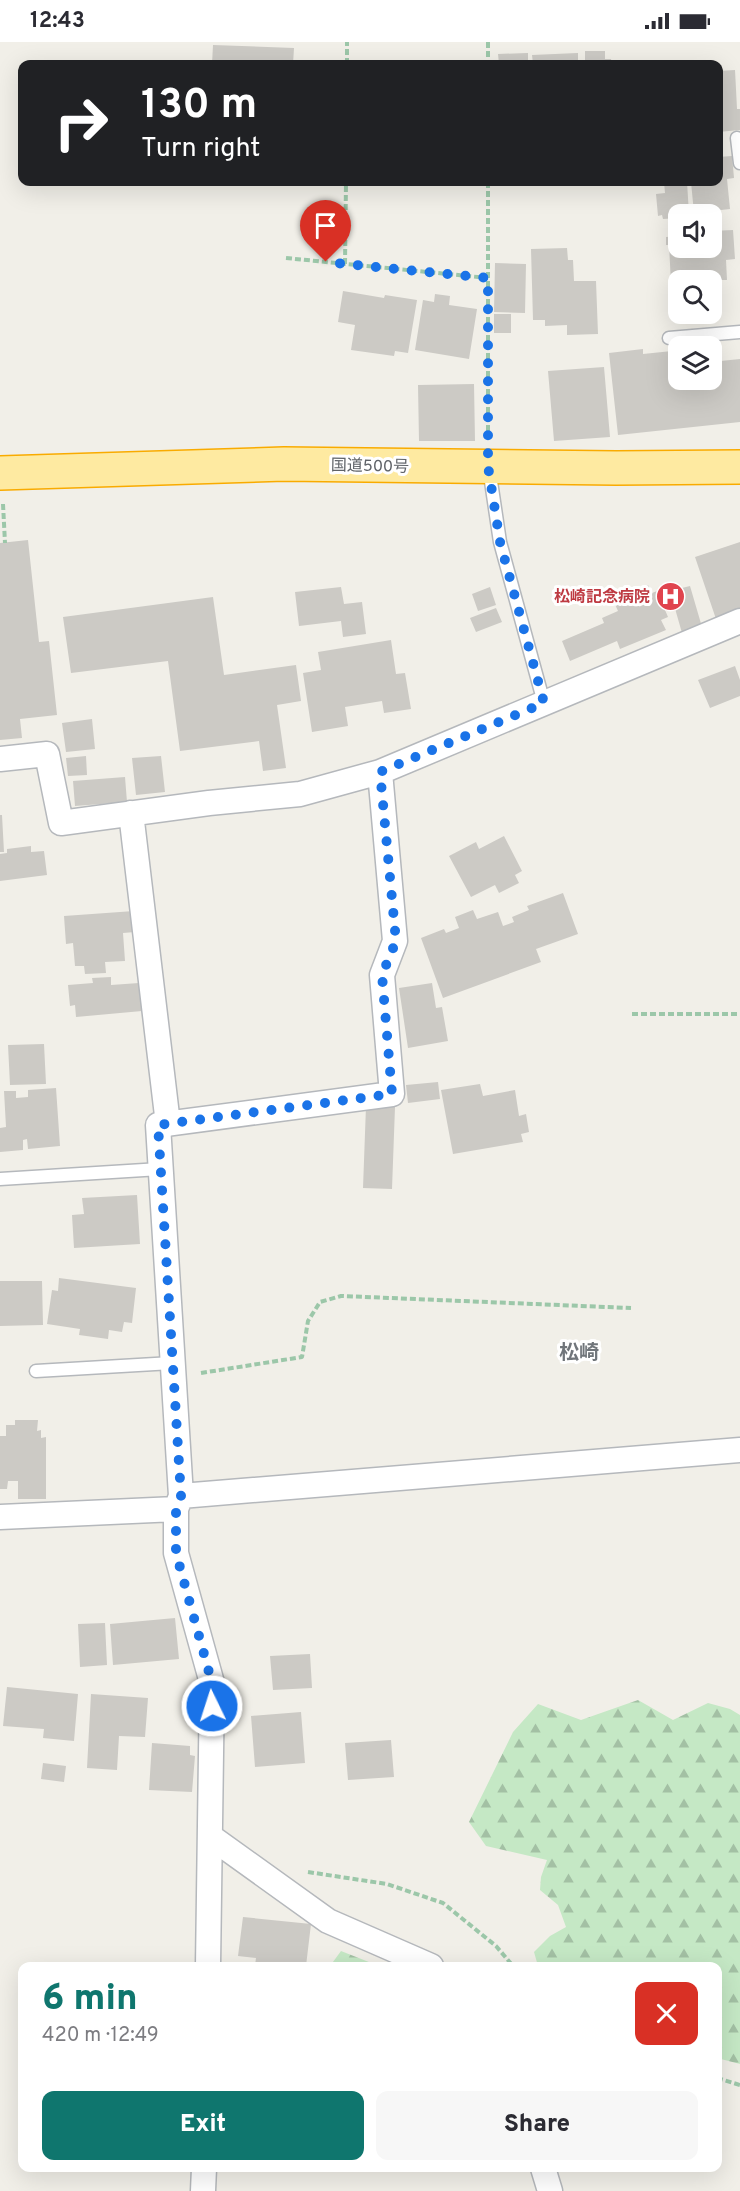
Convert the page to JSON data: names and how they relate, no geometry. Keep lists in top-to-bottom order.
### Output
{
  "streets": {
    "highway": ["国道500号"]
  },
  "districts": ["松崎"],
  "places": {
    "hospital": ["松崎記念病院"]
  },
  "page": {
    "status": "12:43",
    "turn": ["130 m", "Turn right"],
    "heading": ["6 min", "420 m · 12:49"],
    "buttons": ["Exit", "Share"]
  }
}
